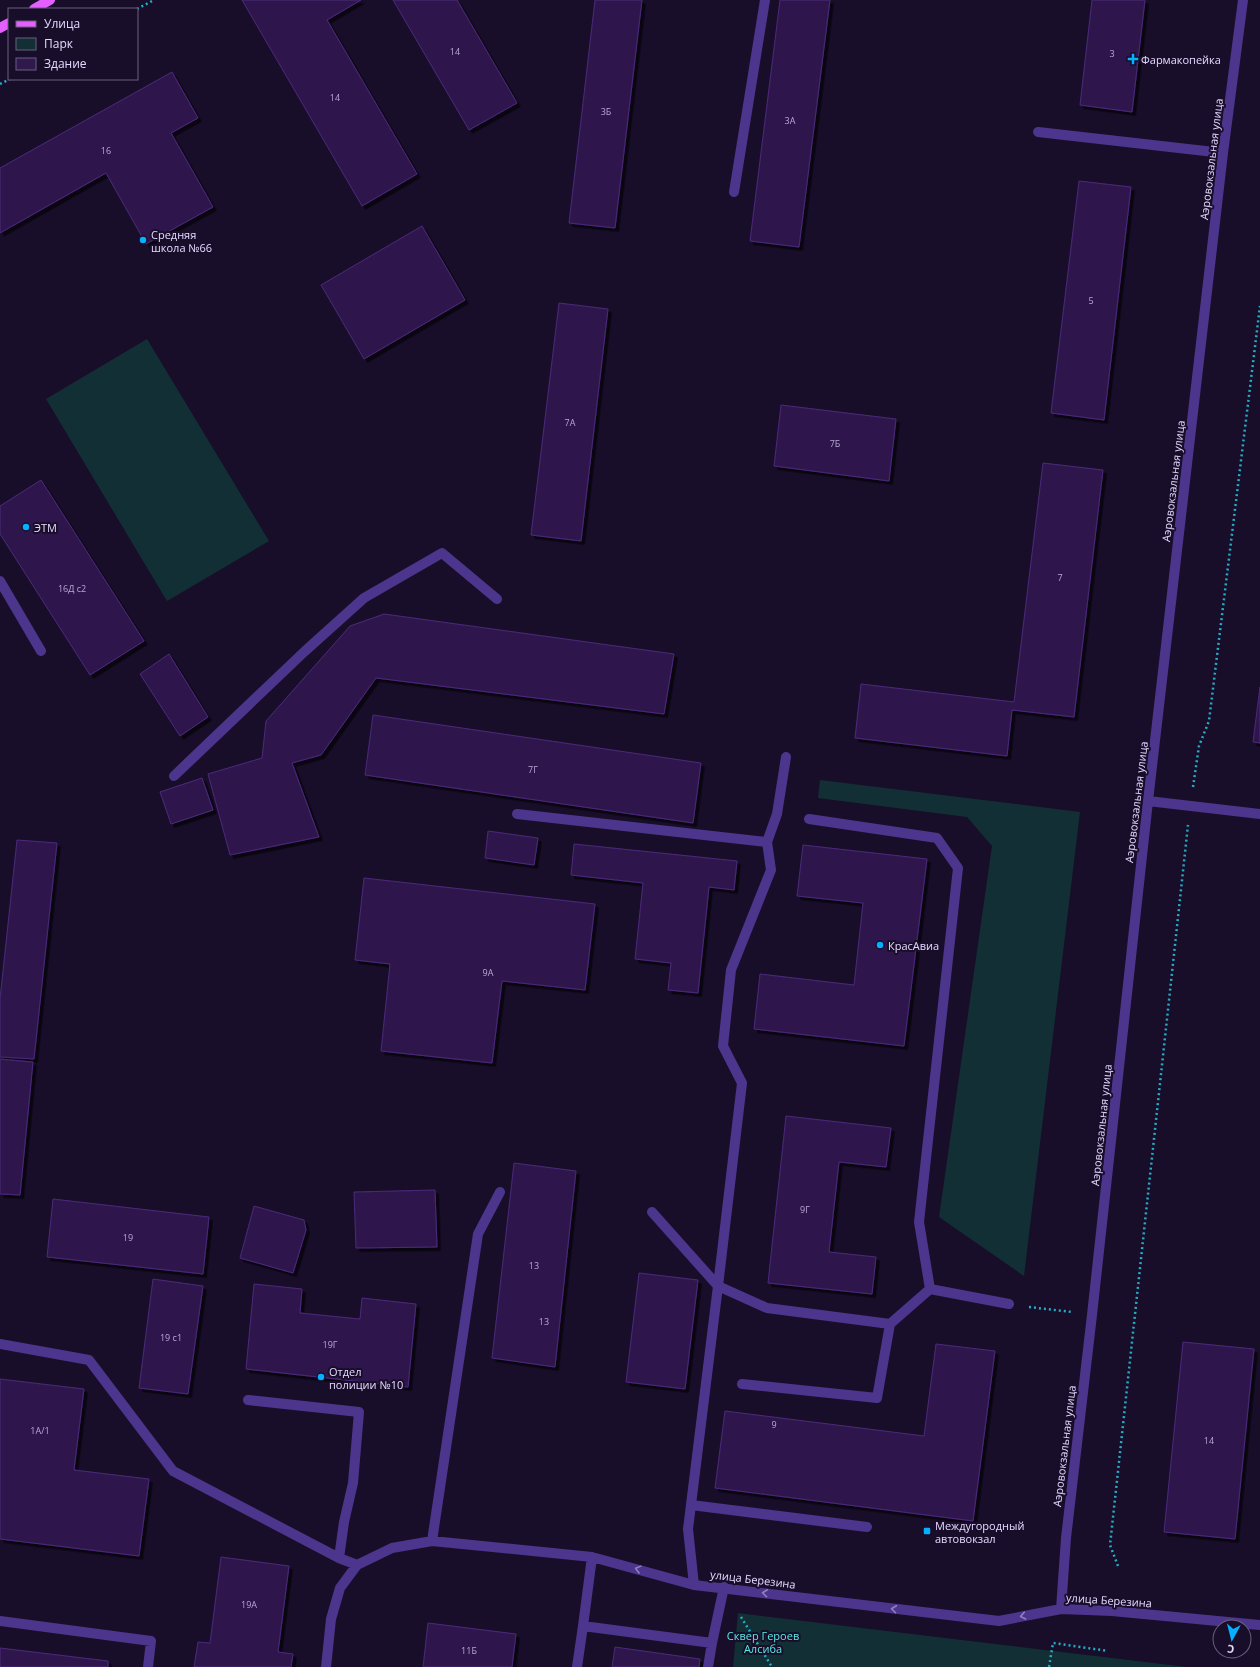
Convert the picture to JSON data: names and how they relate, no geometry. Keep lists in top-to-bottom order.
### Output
{
  "streets": {
    "street": ["Аэровокзальная улица", "улица Березина"]
  },
  "crossings": [
    ["Аэровокзальная улица", "улица Березина"]
  ],
  "parks": ["Сквер Героев Алсиба"],
  "places": {
    "health": ["Фармакопейка"],
    "other": [
      "Средняя школа №66",
      "ЭТМ",
      "КрасАвиа",
      "Отдел полиции №10"
    ],
    "transit": ["Междугородный автовокзал"]
  },
  "house_numbers": [
    "14",
    "3",
    "14",
    "3Б",
    "3А",
    "16",
    "5",
    "7А",
    "7Б",
    "7",
    "16Д с2",
    "7Г",
    "9А",
    "9Г",
    "19",
    "13",
    "13",
    "19 с1",
    "19Г",
    "9",
    "1А/1",
    "14",
    "19А",
    "11Б"
  ],
  "legend": ["Улица", "Парк", "Здание"],
  "north": "bottom"
}
